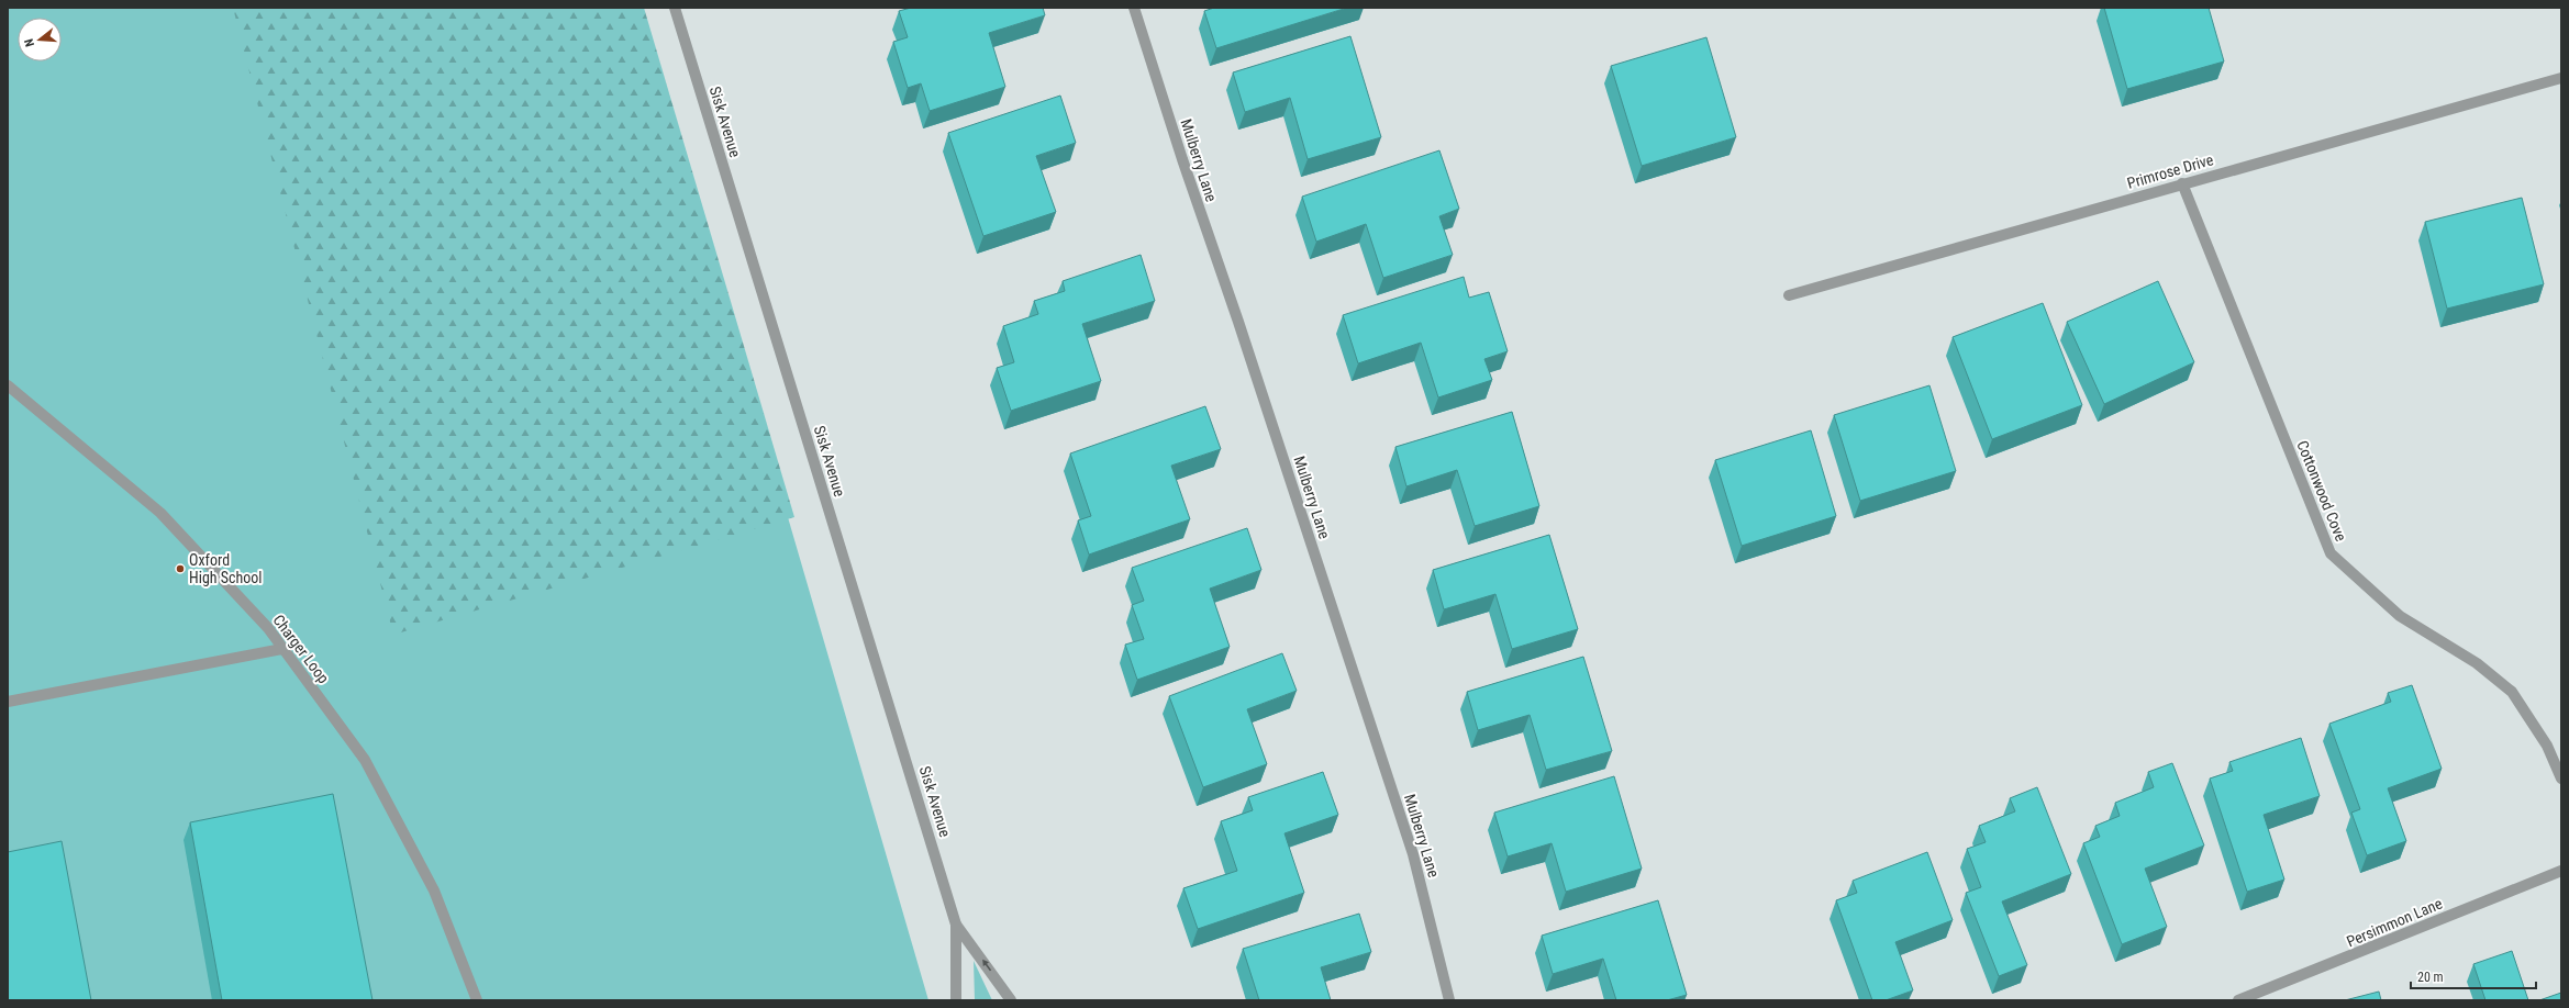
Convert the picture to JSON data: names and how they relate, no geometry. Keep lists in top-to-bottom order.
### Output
{
  "streets": {
    "street": [
      "Sisk Avenue",
      "Mulberry Lane",
      "Primrose Drive",
      "Cottonwood Cove",
      "Charger Loop",
      "Persimmon Lane"
    ]
  },
  "crossings": [
    ["Primrose Drive", "Cottonwood Cove"]
  ],
  "places": ["Oxford High School"],
  "scale_bar": "20 m",
  "north": "left"
}
